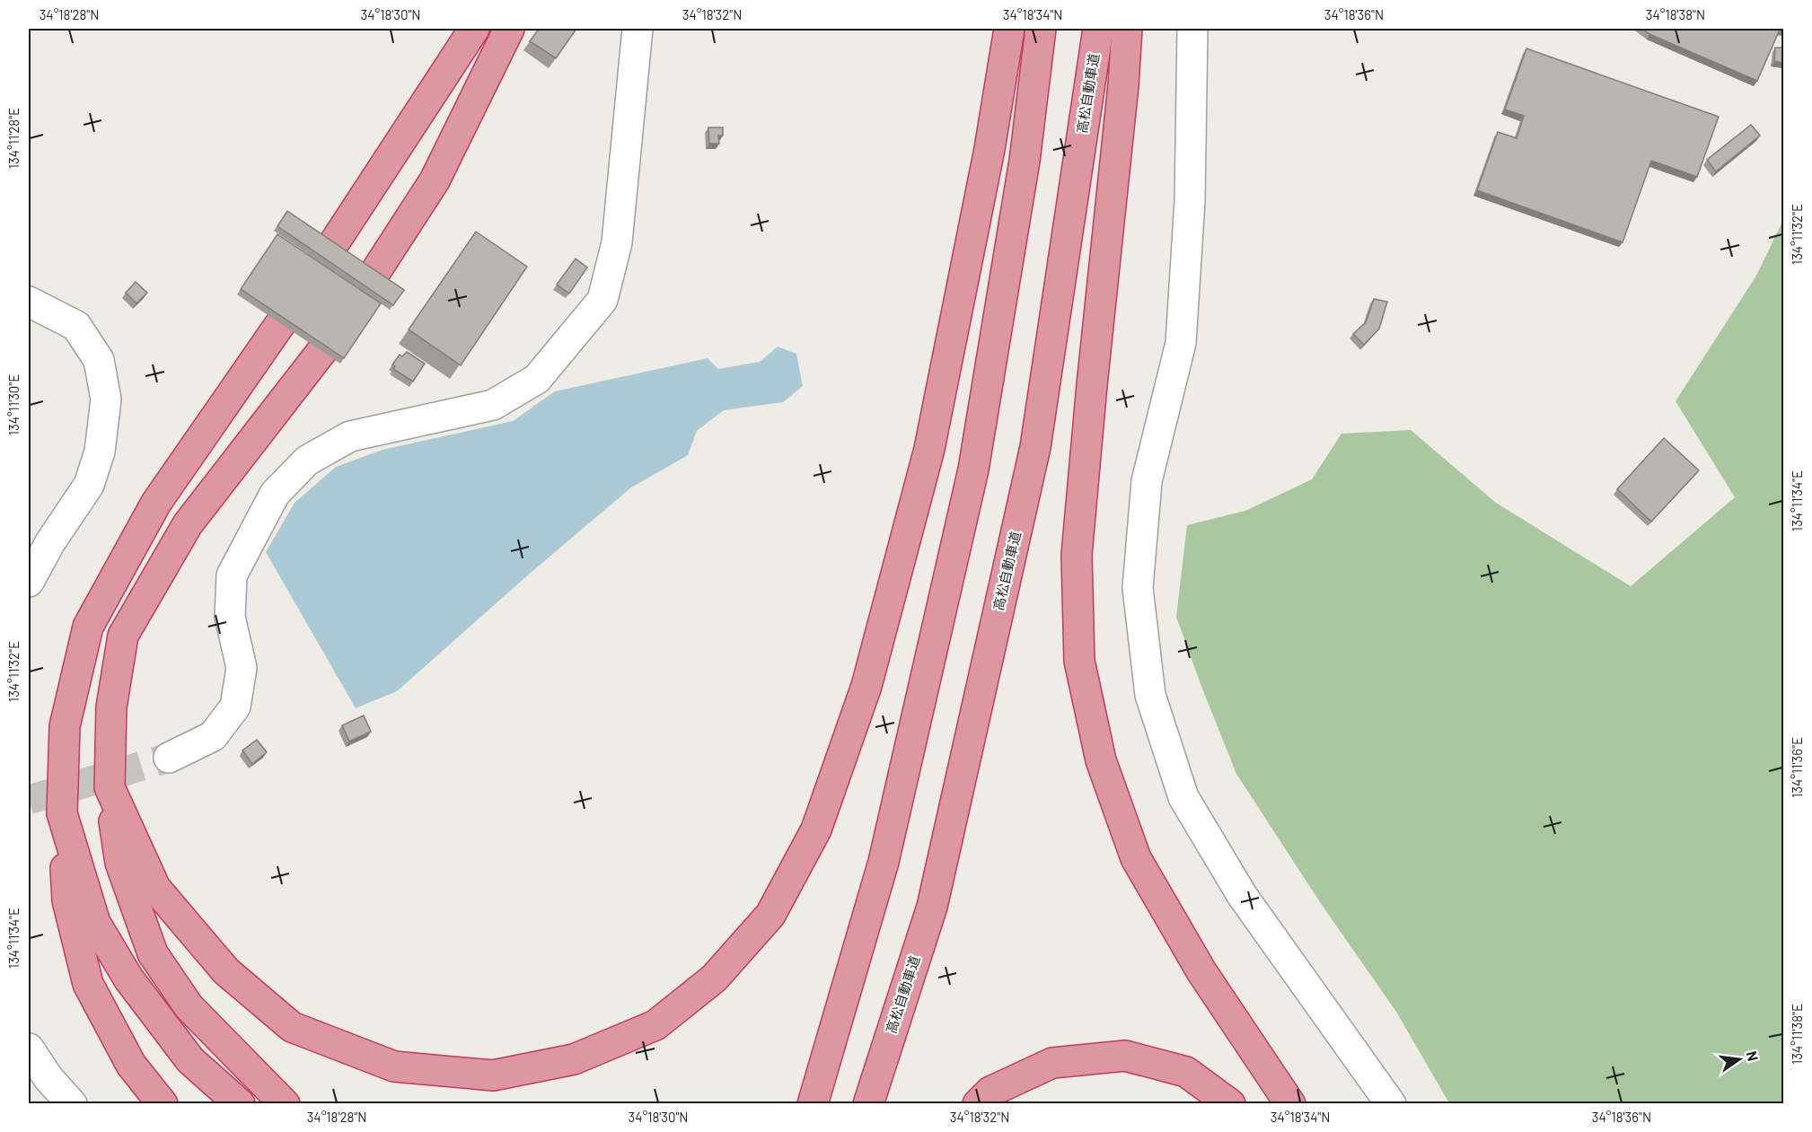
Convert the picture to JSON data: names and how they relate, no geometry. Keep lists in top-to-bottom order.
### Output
{
  "streets": {
    "highway": ["高松自動車道"]
  },
  "north": "right",
  "coordinates": [
    "34°18'28\"N",
    "34°18'30\"N",
    "34°18'32\"N",
    "34°18'34\"N",
    "34°18'36\"N",
    "34°18'38\"N",
    "134°11'28\"E",
    "134°11'32\"E",
    "134°11'30\"E",
    "134°11'34\"E",
    "134°11'36\"E",
    "134°11'38\"E"
  ]
}
